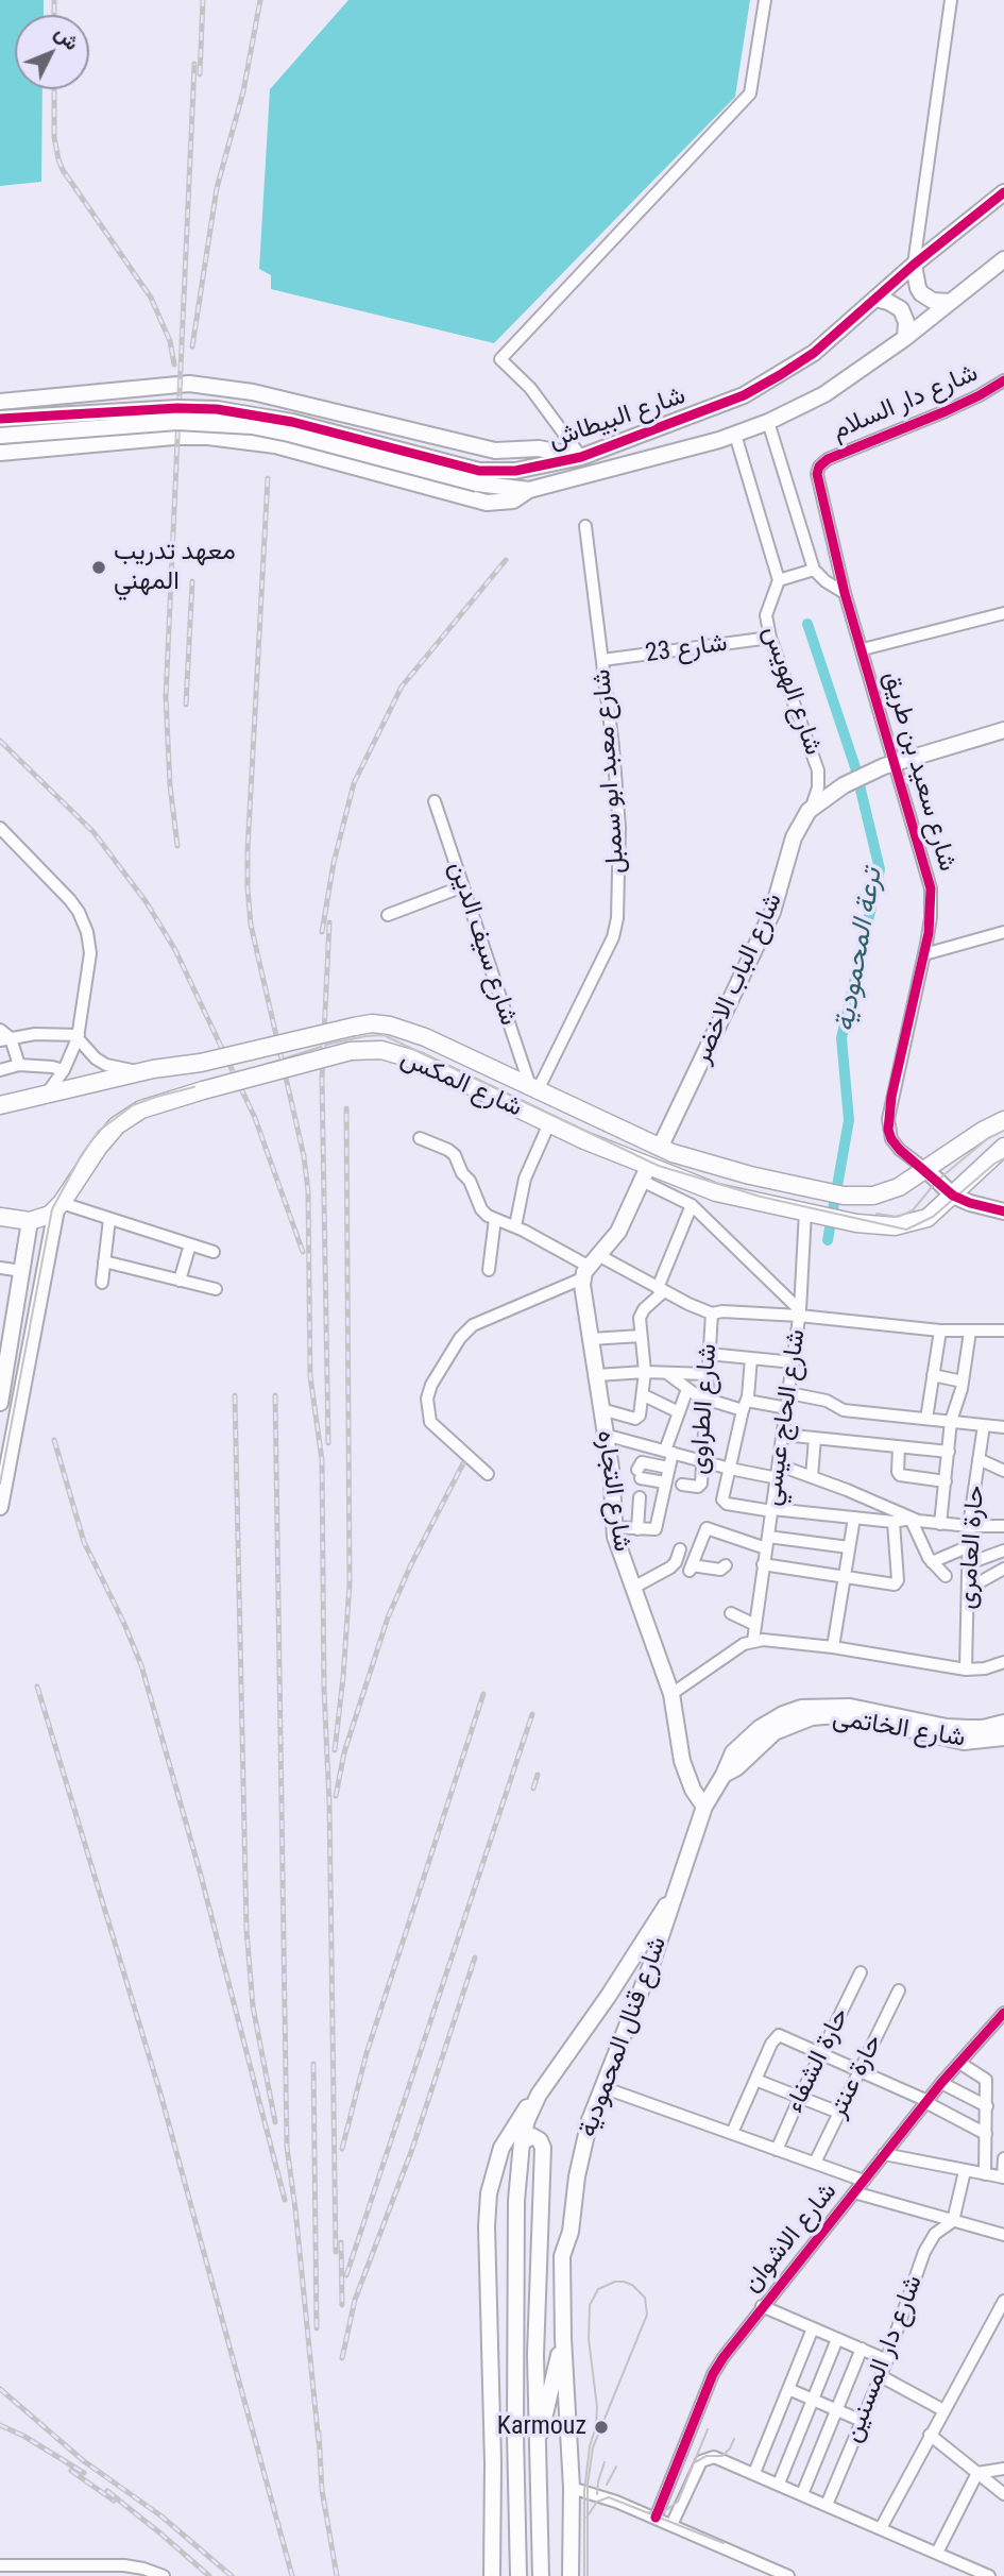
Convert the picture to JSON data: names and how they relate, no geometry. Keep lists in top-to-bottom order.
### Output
{
  "streets": {
    "main road": ["شارع المكس"],
    "street": [
      "شارع دار السلام",
      "شارع البيطاش",
      "شارع 23",
      "شارع الهويس",
      "شارع معبد ابو سمبل",
      "شارع سعيد بن طريق",
      "شارع سيف الدين",
      "شارع الباب الاخضر",
      "شارع الطراوى",
      "شارع الحاج عيسي",
      "شارع التجاره",
      "حارة العامرى",
      "شارع الخاتمى",
      "شارع قنال المحمودية",
      "حارة الشفاء",
      "حارة عنتر",
      "شارع الاشوان",
      "شارع دار المسنين"
    ]
  },
  "crossings": [
    ["شارع دار السلام", "شارع سعيد بن طريق"],
    ["شارع 23", "شارع الهويس"],
    ["شارع 23", "شارع معبد ابو سمبل"],
    ["شارع الهويس", "شارع الباب الاخضر"],
    ["شارع معبد ابو سمبل", "شارع سيف الدين"],
    ["شارع معبد ابو سمبل", "شارع المكس"],
    ["شارع سعيد بن طريق", "شارع الباب الاخضر"],
    ["شارع سعيد بن طريق", "شارع المكس"],
    ["شارع سيف الدين", "شارع المكس"],
    ["شارع الباب الاخضر", "شارع المكس"],
    ["شارع المكس", "شارع الحاج عيسي"],
    ["شارع التجاره", "شارع قنال المحمودية"],
    ["شارع الخاتمى", "شارع قنال المحمودية"]
  ],
  "water": ["ترعة المحمودية"],
  "places": ["معهد تدريب المهني", "Karmouz"],
  "north": "top right"
}
